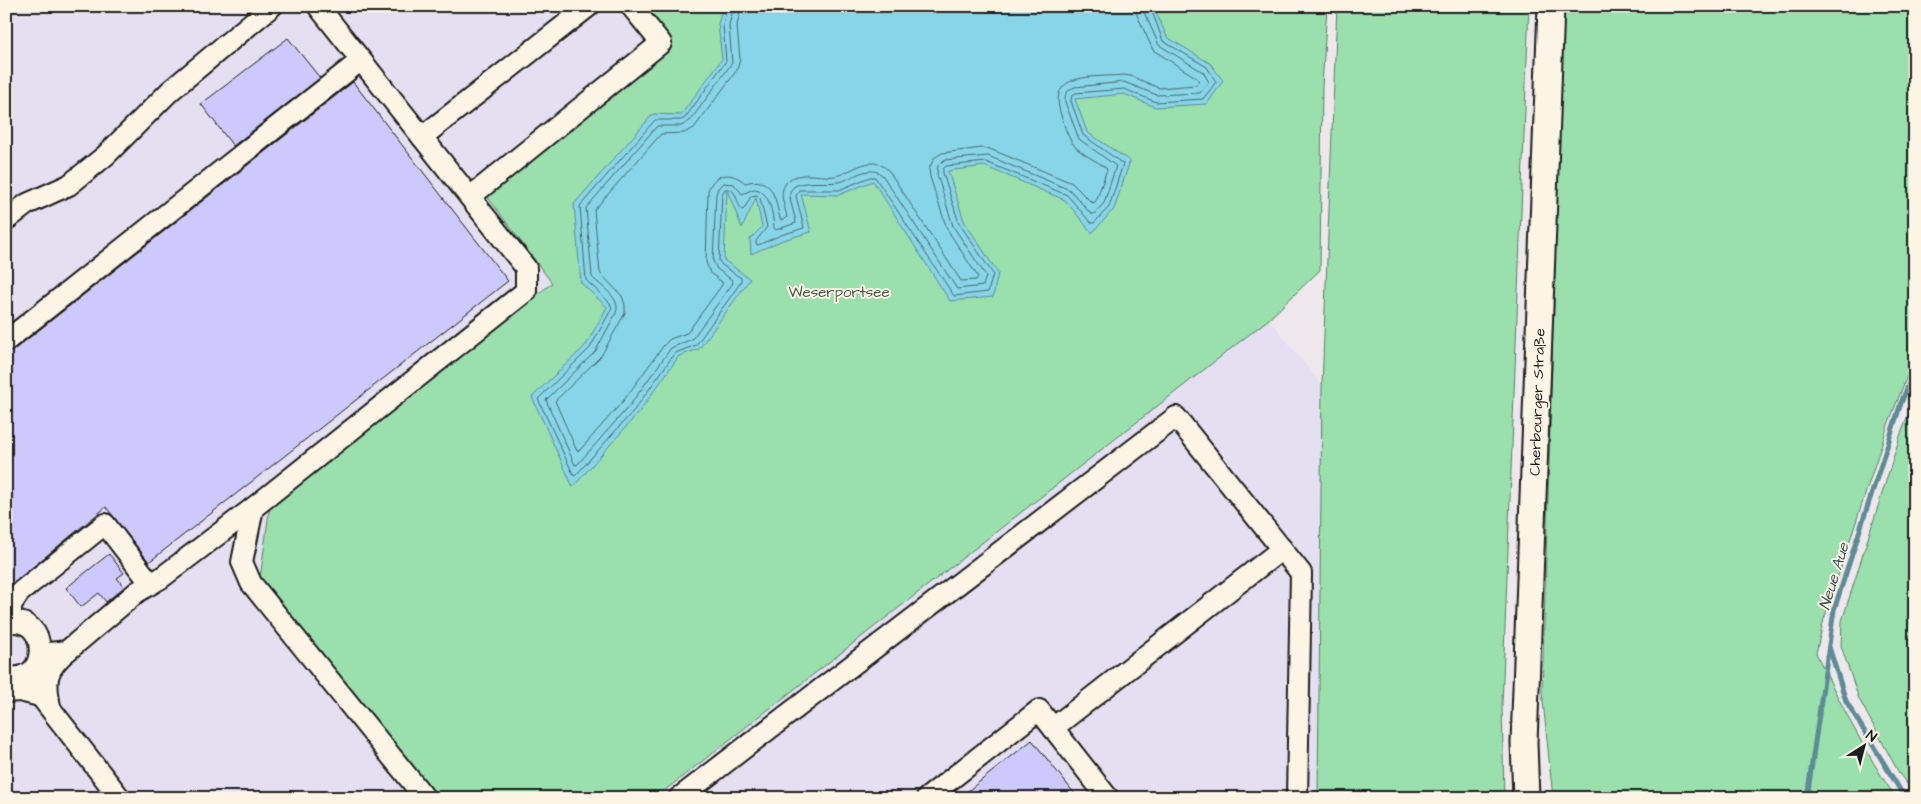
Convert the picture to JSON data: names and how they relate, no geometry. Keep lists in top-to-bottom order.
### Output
{
  "streets": {
    "main road": ["Cherbourger Straße"]
  },
  "water": ["Neue Aue"],
  "parks": ["Weserportsee"],
  "north": "top right"
}
